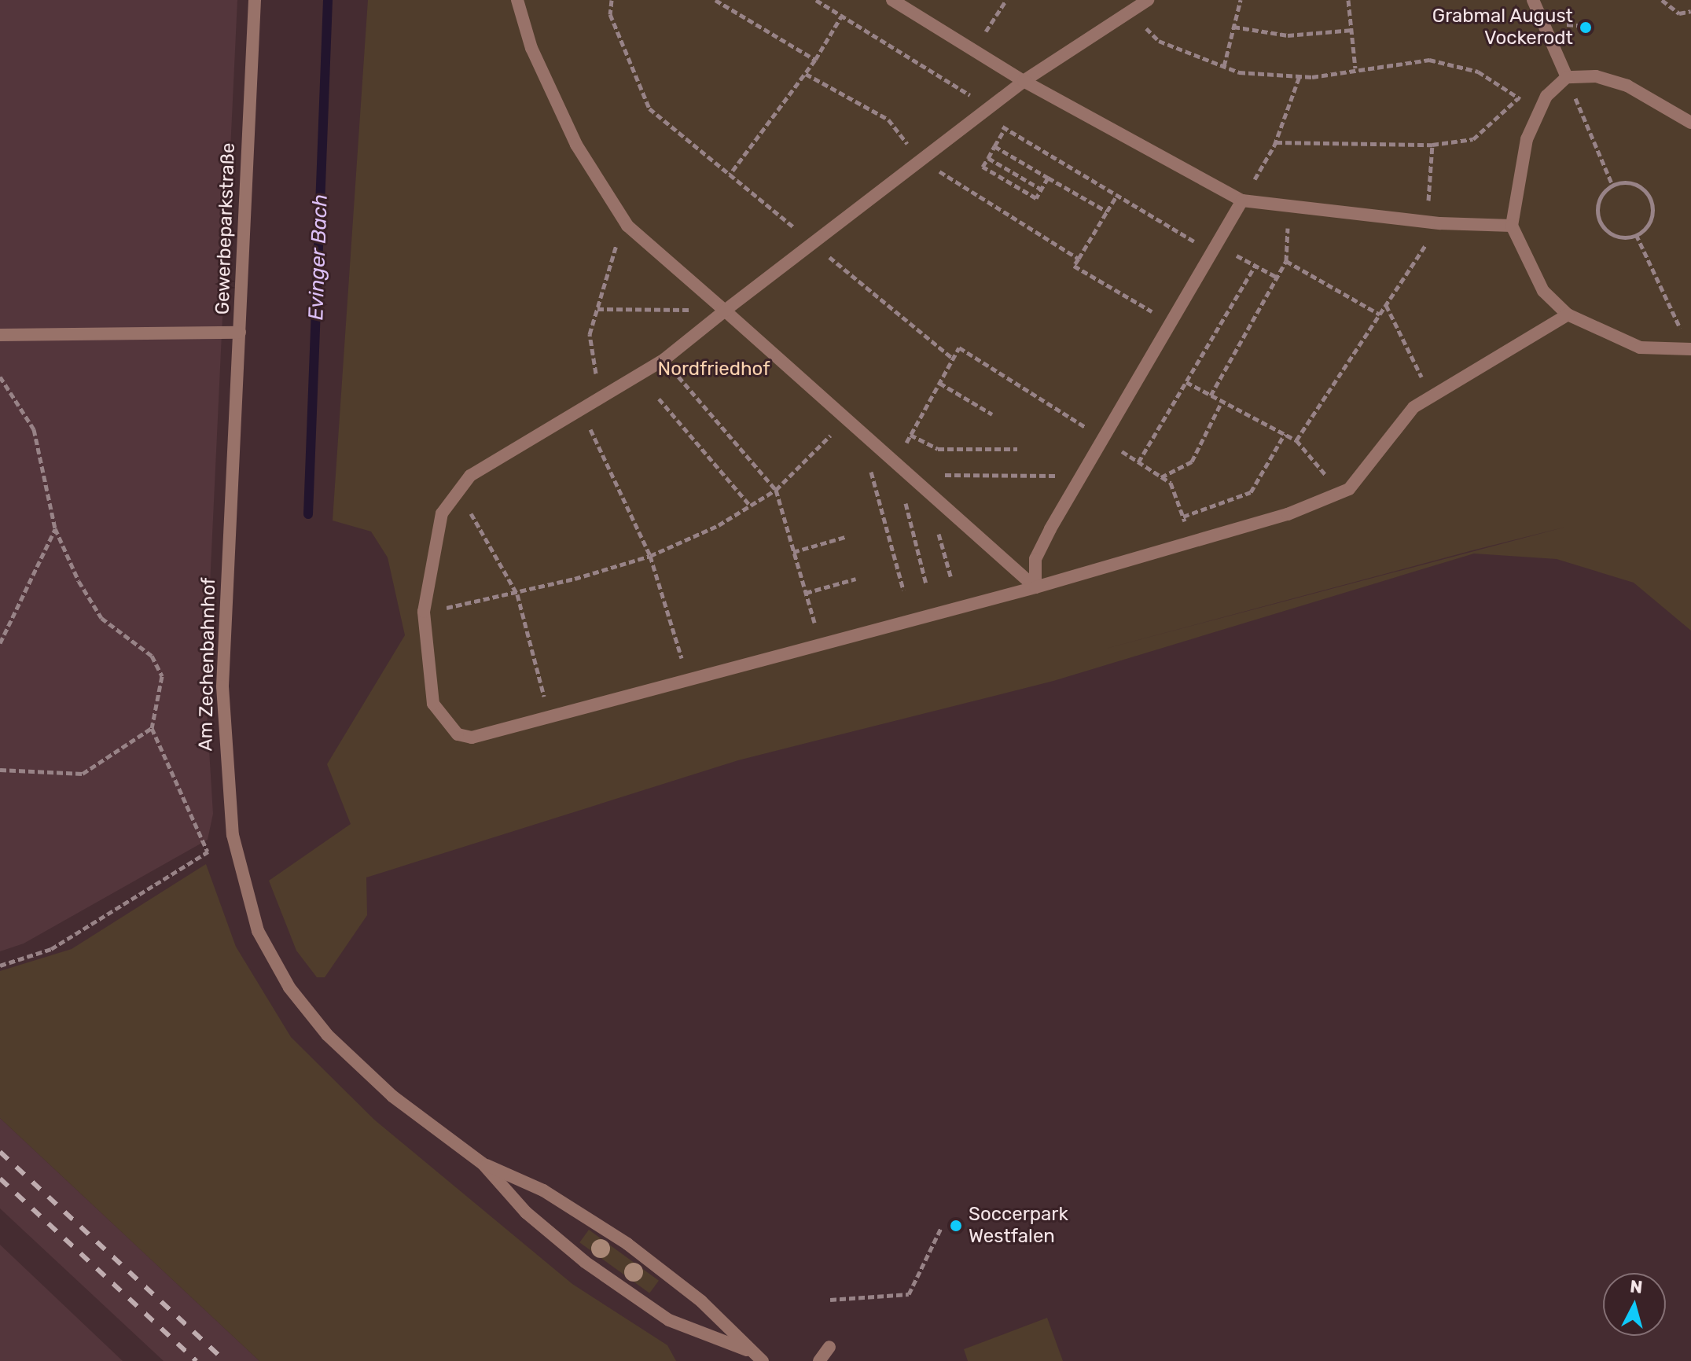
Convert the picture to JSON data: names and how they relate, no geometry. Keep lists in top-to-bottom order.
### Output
{
  "streets": {
    "street": ["Gewerbeparkstraße", "Am Zechenbahnhof"]
  },
  "crossings": [
    ["Gewerbeparkstraße", "Am Zechenbahnhof"]
  ],
  "water": ["Evinger Bach"],
  "parks": ["Nordfriedhof"],
  "places": ["Grabmal August Vockerodt", "Soccerpark Westfalen"],
  "north": "top"
}
